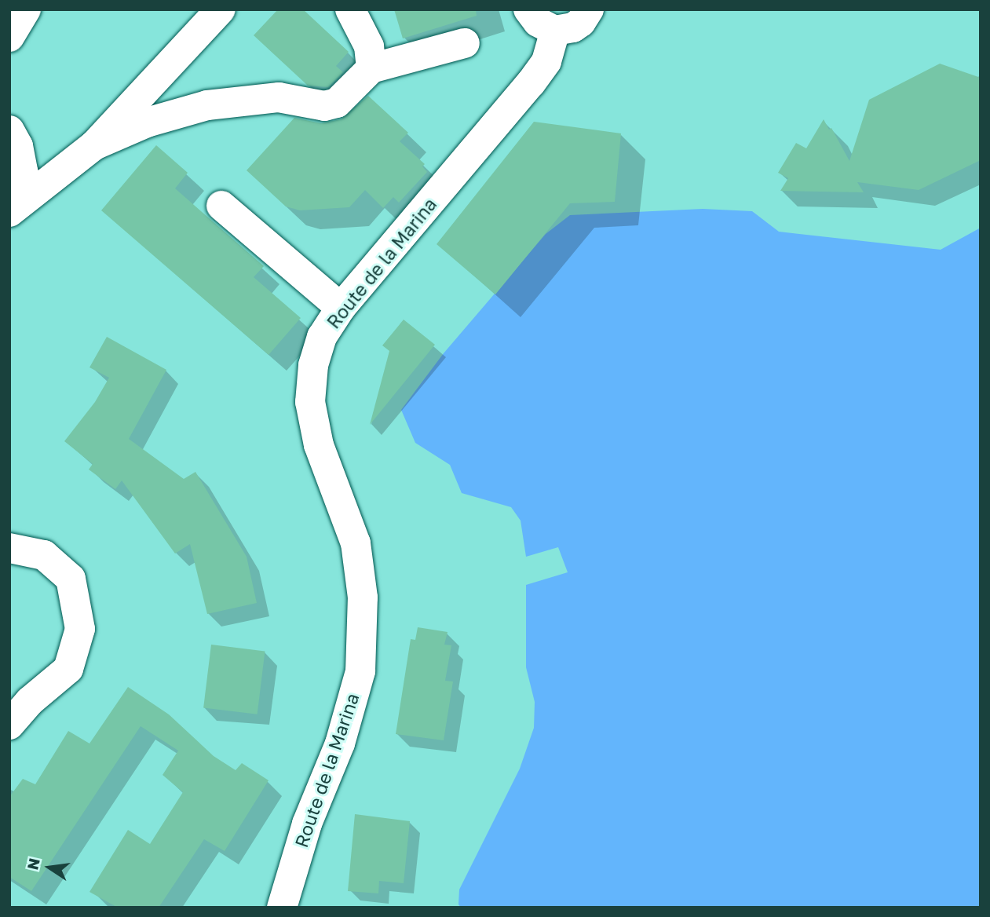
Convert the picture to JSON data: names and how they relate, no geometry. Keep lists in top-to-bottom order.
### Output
{
  "streets": {
    "main road": ["Route de la Marina"]
  },
  "north": "left"
}
